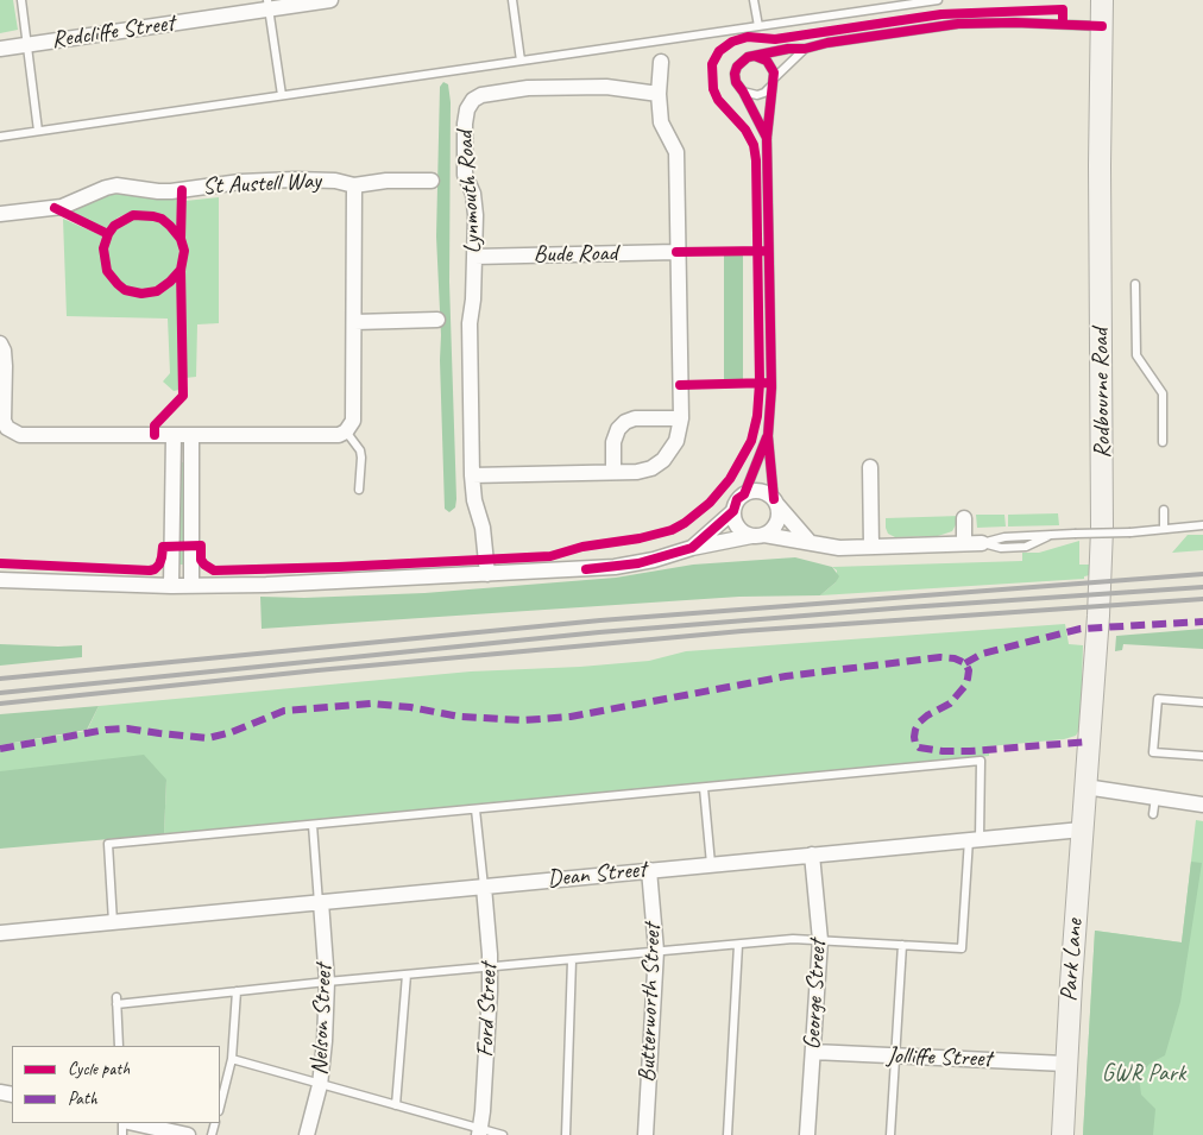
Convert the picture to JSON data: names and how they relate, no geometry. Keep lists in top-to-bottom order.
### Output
{
  "streets": {
    "main road": ["Rodbourne Road", "Park Lane"],
    "street": [
      "Redcliffe Street",
      "St Austell Way",
      "Lynmouth Road",
      "Bude Road",
      "Dean Street",
      "George Street",
      "Butterworth Street",
      "Ford Street",
      "Nelson Street",
      "Jolliffe Street"
    ]
  },
  "crossings": [
    ["Lynmouth Road", "Bude Road"],
    ["Rodbourne Road", "Park Lane"],
    ["Dean Street", "Park Lane"],
    ["Dean Street", "George Street"],
    ["Dean Street", "Butterworth Street"],
    ["Dean Street", "Ford Street"],
    ["Dean Street", "Nelson Street"],
    ["Park Lane", "Jolliffe Street"],
    ["George Street", "Jolliffe Street"]
  ],
  "parks": ["GWR Park"],
  "legend": ["Cycle path", "Path"]
}
